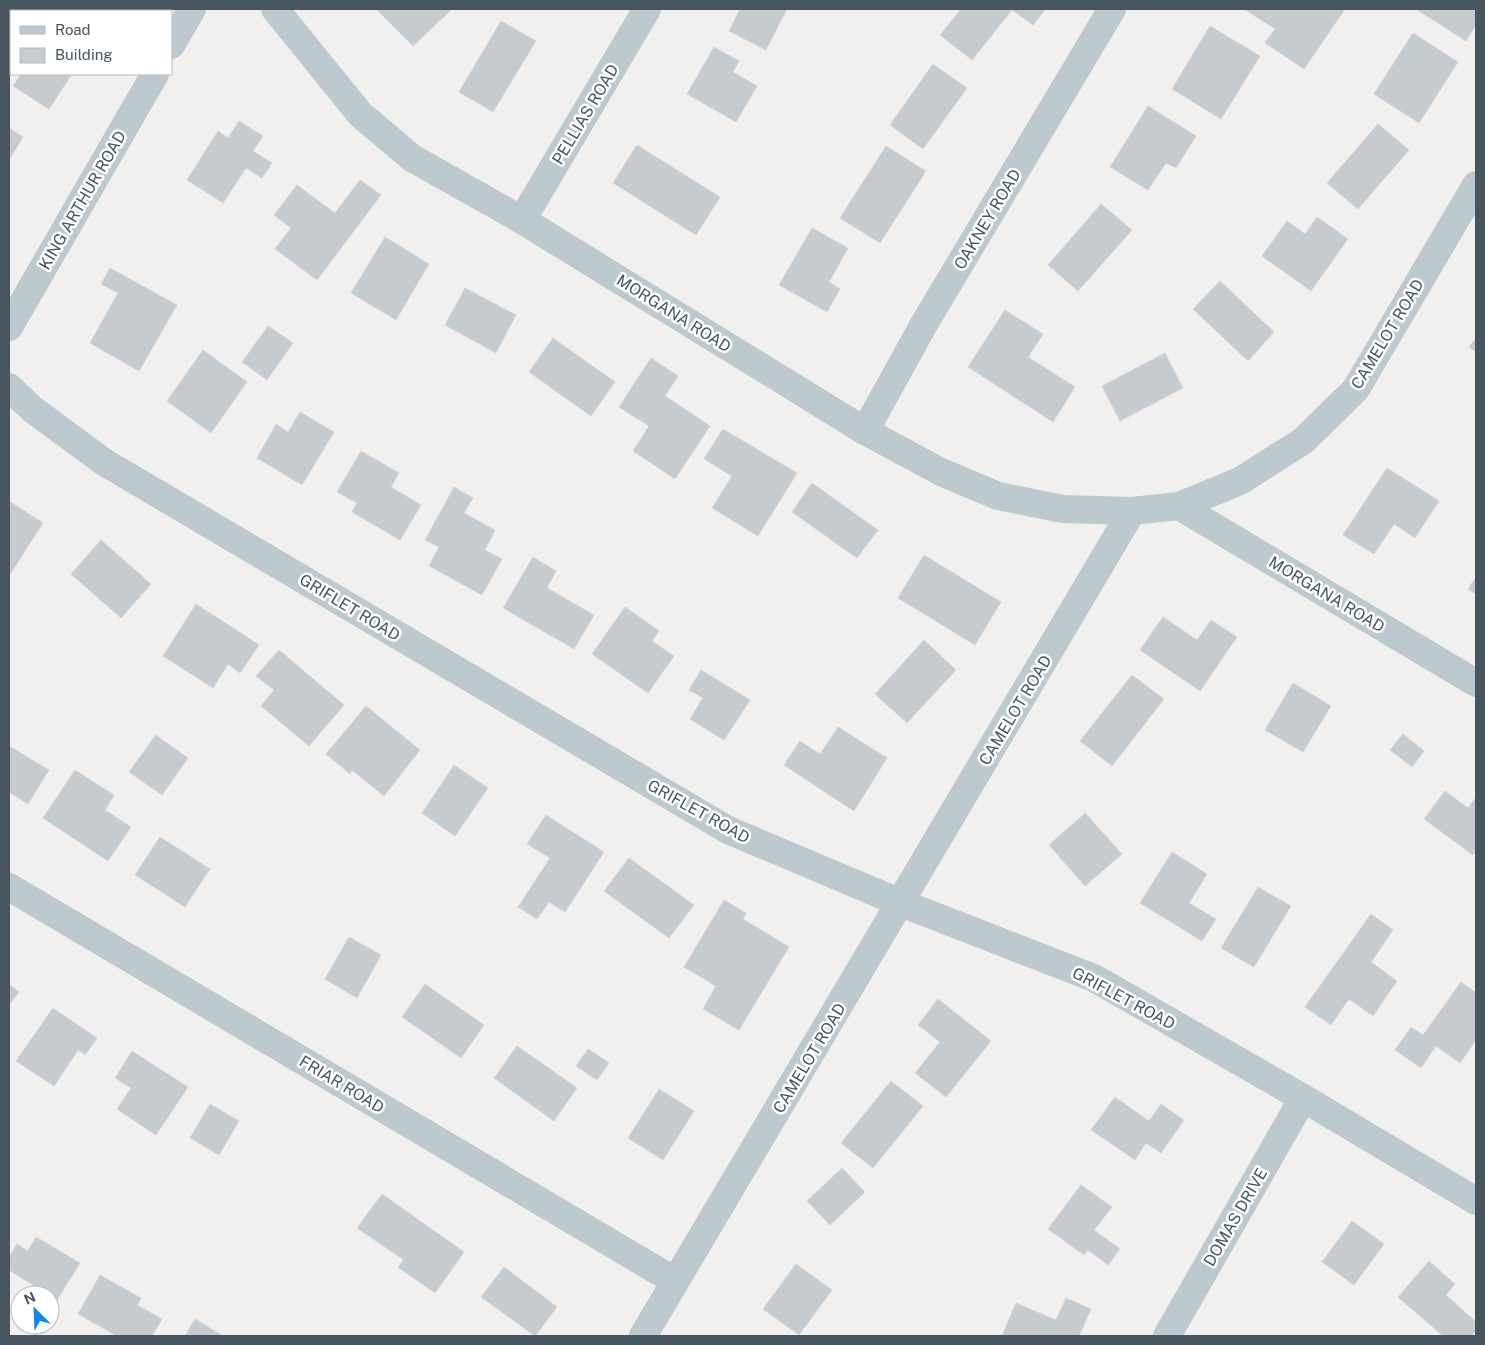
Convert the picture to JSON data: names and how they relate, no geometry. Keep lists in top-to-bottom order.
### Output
{
  "streets": {
    "street": [
      "PELLIAS ROAD",
      "KING ARTHUR ROAD",
      "OAKNEY ROAD",
      "MORGANA ROAD",
      "CAMELOT ROAD",
      "GRIFLET ROAD",
      "FRIAR ROAD",
      "DOMAS DRIVE"
    ]
  },
  "crossings": [
    ["PELLIAS ROAD", "MORGANA ROAD"],
    ["OAKNEY ROAD", "MORGANA ROAD"],
    ["MORGANA ROAD", "CAMELOT ROAD"],
    ["CAMELOT ROAD", "GRIFLET ROAD"],
    ["CAMELOT ROAD", "FRIAR ROAD"],
    ["GRIFLET ROAD", "DOMAS DRIVE"]
  ],
  "legend": ["Road", "Building"],
  "north": "top left"
}
